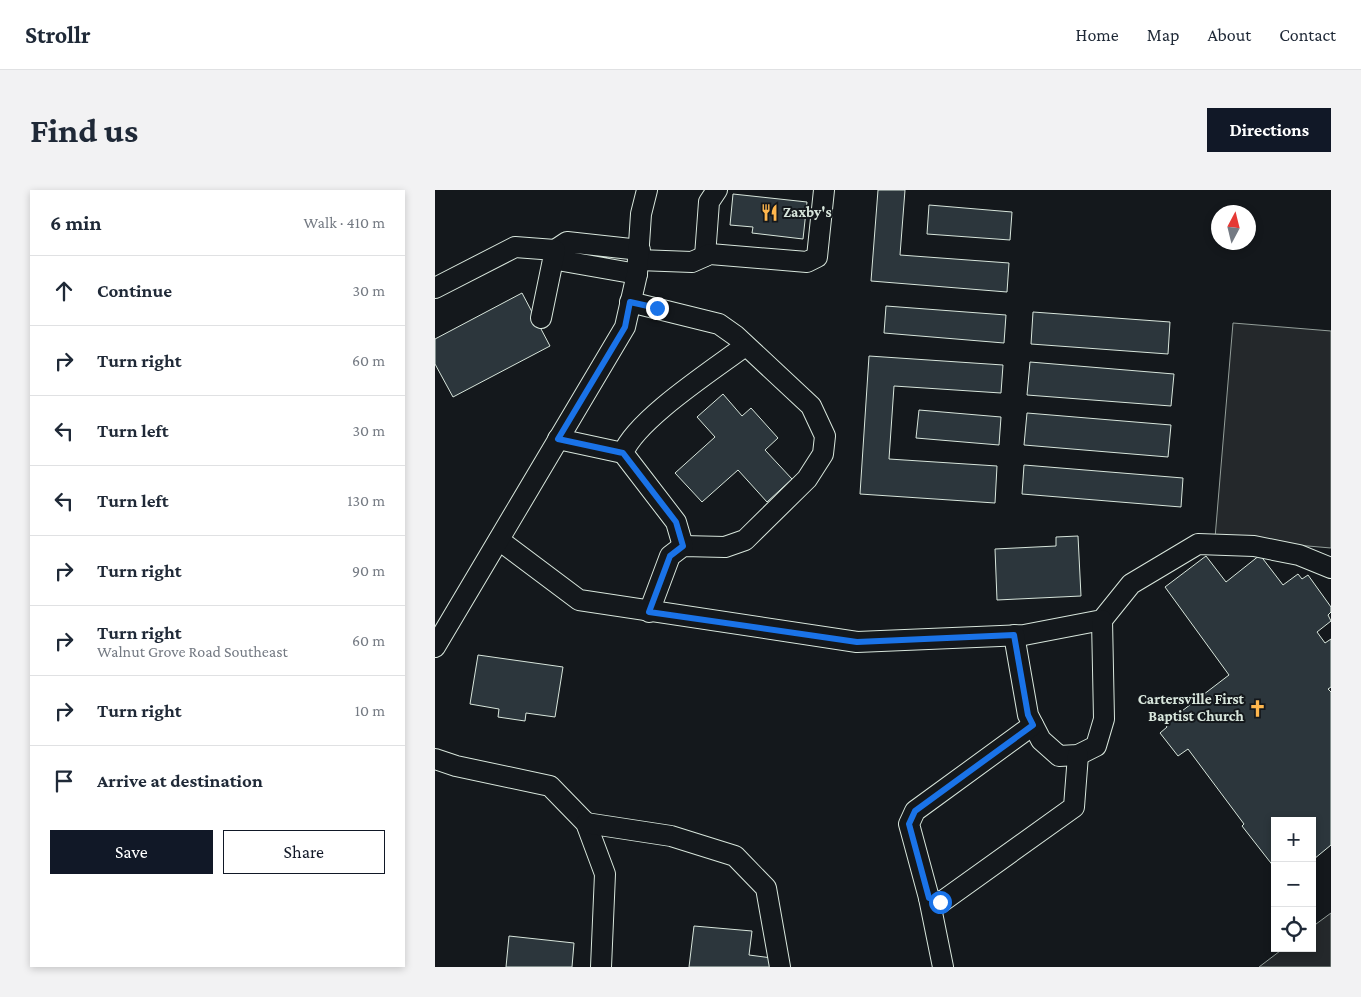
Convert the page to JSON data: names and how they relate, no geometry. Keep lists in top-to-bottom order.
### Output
{
  "places": {
    "restaurant": ["Zaxby's"],
    "church": ["Cartersville First Baptist Church"]
  },
  "north": "top",
  "page": {
    "header": "Strollr",
    "nav": [
      "Home",
      "Map",
      "About",
      "Contact"
    ],
    "buttons": [
      "Directions",
      ["Save", "Share"]
    ],
    "title": "Find us",
    "heading": ["6 min", "Walk · 410 m"],
    "list": [
      ["Continue", "30 m"],
      ["Turn right", "60 m"],
      ["Turn left", "30 m"],
      ["Turn left", "130 m"],
      ["Turn right", "90 m"],
      ["Turn right", "Walnut Grove Road Southeast", "60 m"],
      ["Turn right", "10 m"],
      "Arrive at destination"
    ],
    "map_buttons": ["+", "−"]
  }
}
